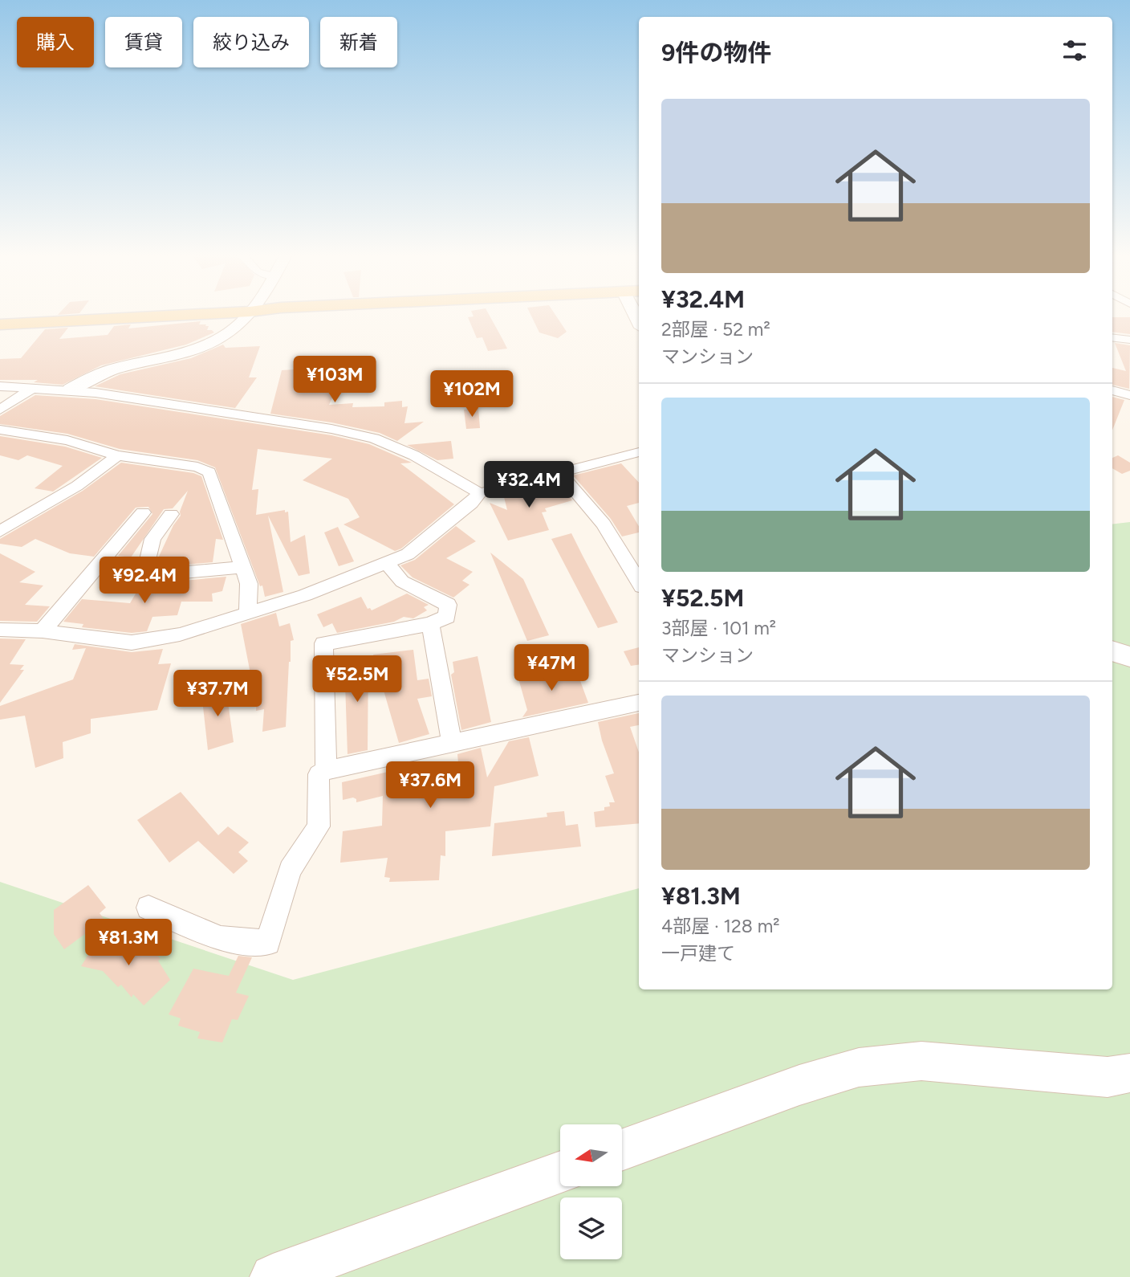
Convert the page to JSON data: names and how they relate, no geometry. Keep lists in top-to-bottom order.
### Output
{
  "north": "left",
  "page": {
    "chip": [
      "購入",
      "賃貸",
      "絞り込み",
      "新着"
    ],
    "heading": "9件の物件",
    "list": [
      {
        "name": "¥32.4M",
        "note": "2部屋 · 52 m² · マンション"
      },
      {
        "name": "¥52.5M",
        "note": "3部屋 · 101 m² · マンション"
      },
      {
        "name": "¥81.3M",
        "note": "4部屋 · 128 m² · 一戸建て"
      }
    ],
    "price": [
      "¥103M",
      "¥102M",
      "¥32.4M",
      "¥92.4M",
      "¥47M",
      "¥52.5M",
      "¥37.7M",
      "¥37.6M",
      "¥81.3M"
    ]
  }
}
